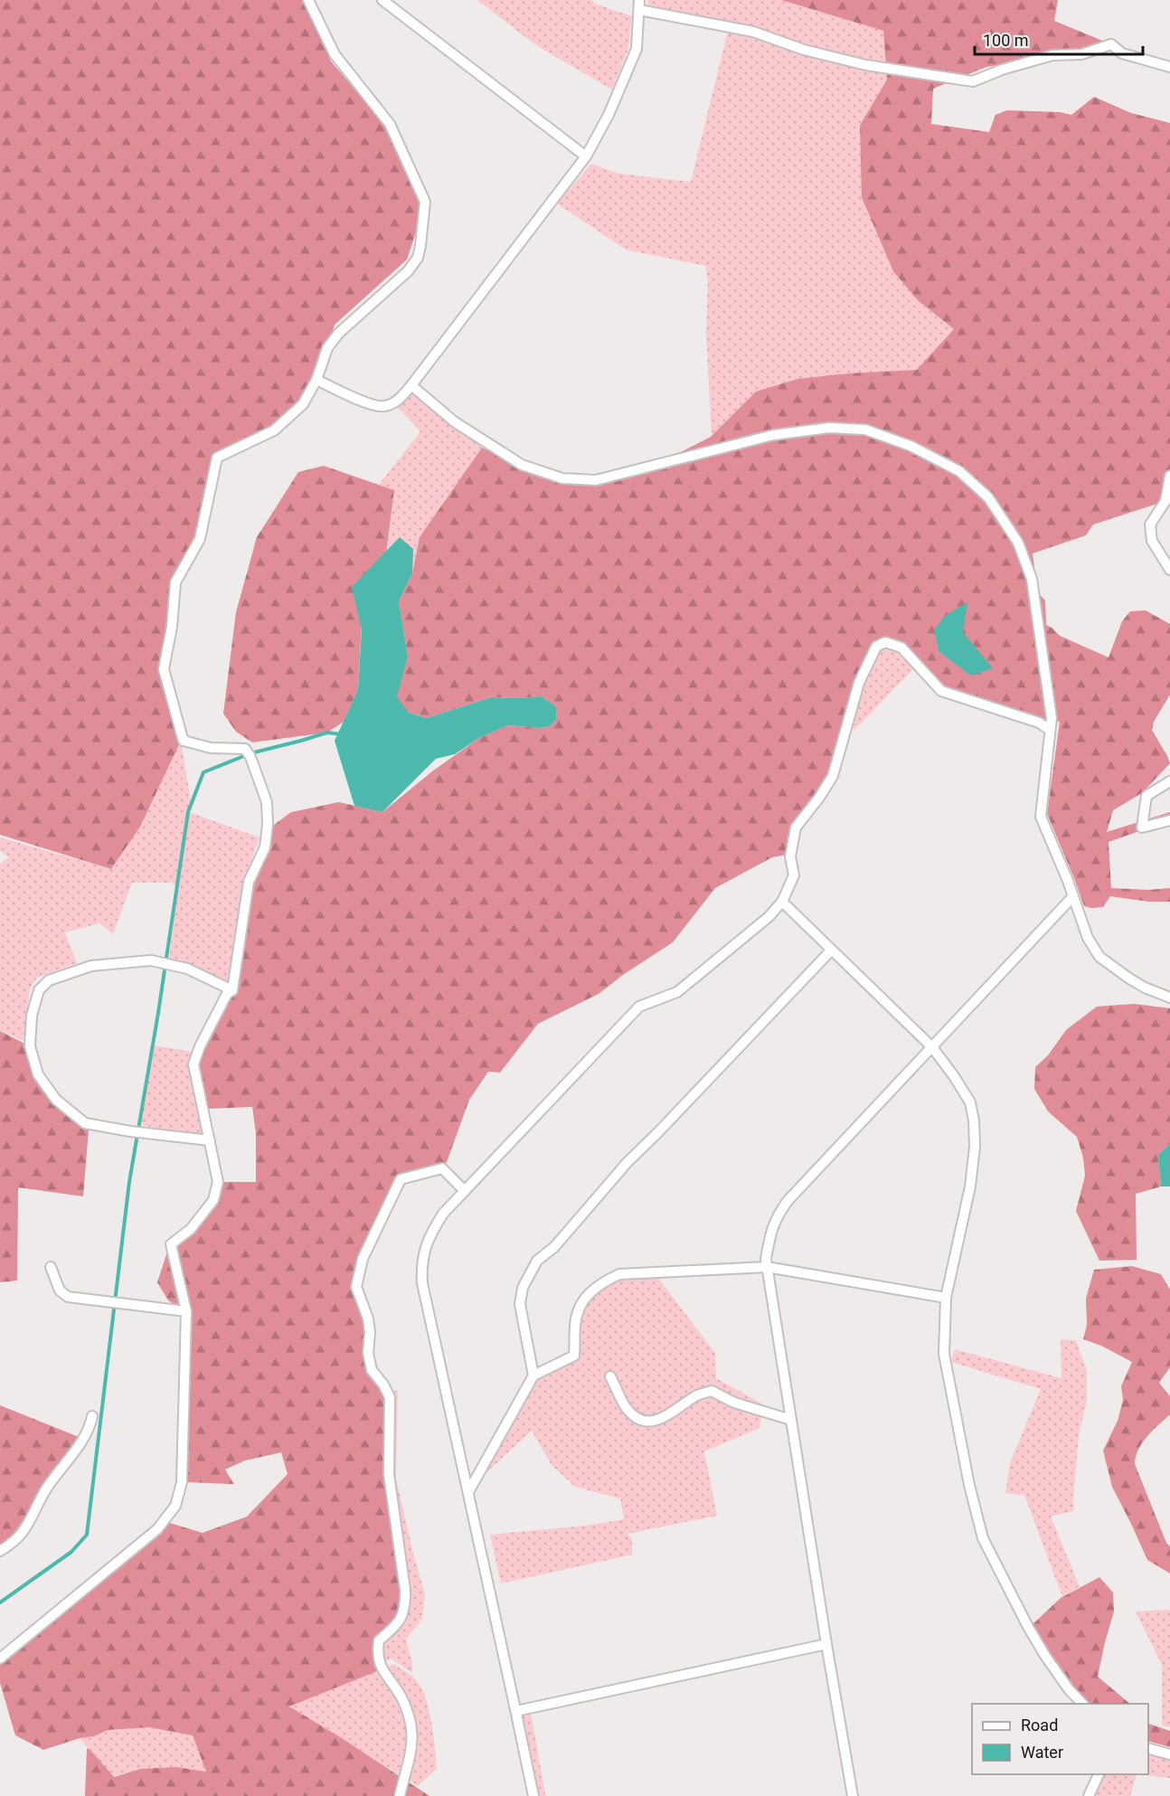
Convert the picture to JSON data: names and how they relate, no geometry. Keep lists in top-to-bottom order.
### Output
{
  "legend": ["Road", "Water"],
  "scale_bar": "100 m"
}
